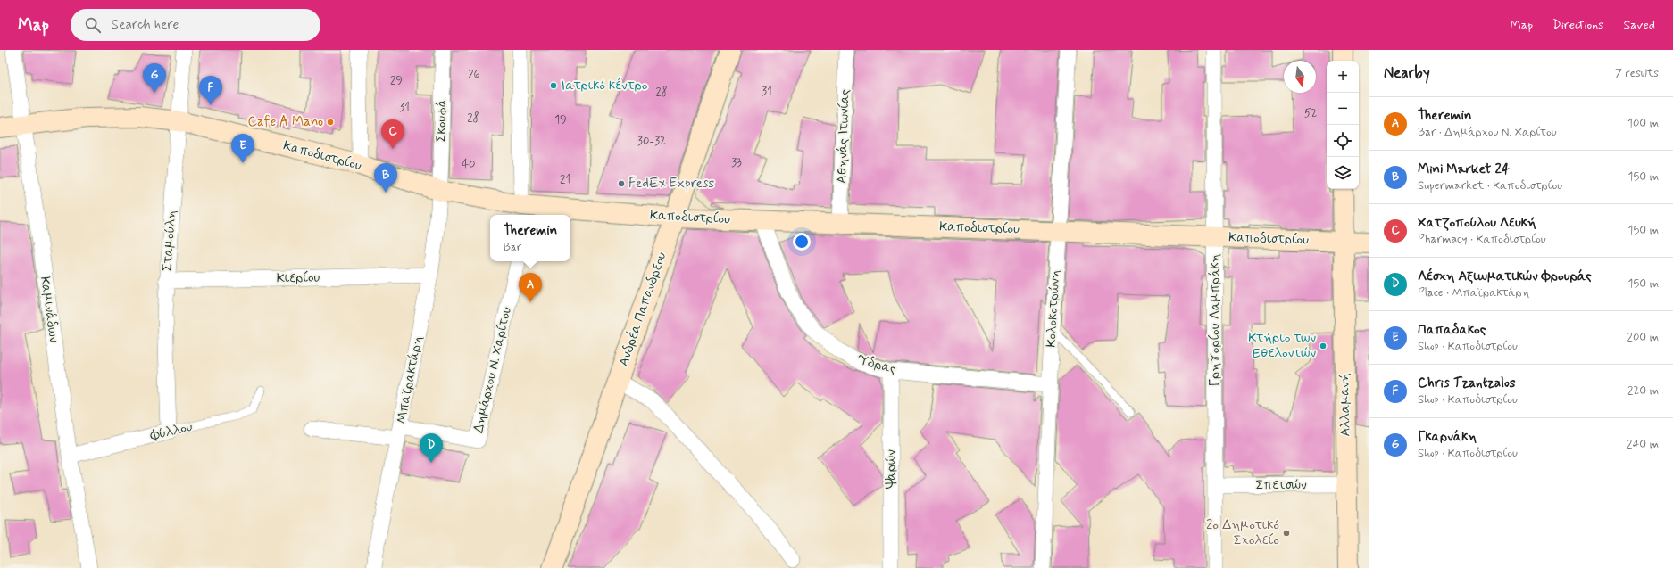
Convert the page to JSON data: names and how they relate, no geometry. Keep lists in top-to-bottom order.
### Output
{
  "streets": {
    "main road": ["Καποδιστρίου", "Ανδρέα Παπανδρεου", "Αλλαμανή"],
    "street": [
      "Σκουφά",
      "Αθηνάς Ιτωνίας",
      "Σταμούλη",
      "Κιερίου",
      "Κολοκοτρώνη",
      "Καμινάδων",
      "Γρηγορίου Λαμπράκη",
      "Ύδρας",
      "Δημάρχου Ν. Χαρίτου",
      "Μπαϊρακτάρη",
      "Φύλλου",
      "Ψαρών",
      "Σπετσών"
    ]
  },
  "crossings": [
    ["Σκουφά", "Καποδιστρίου"],
    ["Σκουφά", "Μπαϊρακτάρη"],
    ["Αθηνάς Ιτωνίας", "Καποδιστρίου"],
    ["Καποδιστρίου", "Σταμούλη"],
    ["Καποδιστρίου", "Κολοκοτρώνη"],
    ["Καποδιστρίου", "Καμινάδων"],
    ["Καποδιστρίου", "Ανδρέα Παπανδρεου"],
    ["Καποδιστρίου", "Γρηγορίου Λαμπράκη"],
    ["Καποδιστρίου", "Ύδρας"],
    ["Καποδιστρίου", "Μπαϊρακτάρη"],
    ["Καποδιστρίου", "Αλλαμανή"],
    ["Σταμούλη", "Κιερίου"],
    ["Σταμούλη", "Φύλλου"],
    ["Κιερίου", "Μπαϊρακτάρη"],
    ["Κολοκοτρώνη", "Ύδρας"],
    ["Καμινάδων", "Φύλλου"],
    ["Γρηγορίου Λαμπράκη", "Σπετσών"],
    ["Ύδρας", "Ψαρών"],
    ["Δημάρχου Ν. Χαρίτου", "Μπαϊρακτάρη"],
    ["Αλλαμανή", "Σπετσών"]
  ],
  "places": [
    "Ιατρικό κέντρο",
    "Cafe A Mano",
    "FedEx Express",
    "Κτήριο των Εθελοντών",
    "2ο Δημοτικό Σχολείο"
  ],
  "house_numbers": [
    "26",
    "29",
    "31",
    "28",
    "31",
    "52",
    "28",
    "19",
    "30-32",
    "33",
    "40",
    "21"
  ],
  "north": "bottom",
  "page": {
    "header": "Map",
    "search": "Search here",
    "nav": ["Map", "Directions", "Saved"],
    "heading": ["Nearby", "7 results"],
    "map_buttons": ["+", "−"],
    "pins": [
      "G",
      "F",
      "C",
      "E",
      "B",
      "A",
      "D"
    ],
    "list": [
      {
        "mark": "A",
        "name": "Theremin",
        "note": "Bar · Δημάρχου Ν. Χαρίτου",
        "value": "100 m"
      },
      {
        "mark": "B",
        "name": "Mini Market 24",
        "note": "Supermarket · Καποδιστρίου",
        "value": "150 m"
      },
      {
        "mark": "C",
        "name": "Χατζοπούλου Λευκή",
        "note": "Pharmacy · Καποδιστρίου",
        "value": "150 m"
      },
      {
        "mark": "D",
        "name": "Λέσχη Αξιωματικών Φρουράς",
        "note": "Place · Μπαϊρακτάρη",
        "value": "150 m"
      },
      {
        "mark": "E",
        "name": "Παπαδακος",
        "note": "Shop · Καποδιστρίου",
        "value": "200 m"
      },
      {
        "mark": "F",
        "name": "Chris Tzantzalos",
        "note": "Shop · Καποδιστρίου",
        "value": "220 m"
      },
      {
        "mark": "G",
        "name": "Γκαρνάκη",
        "note": "Shop · Καποδιστρίου",
        "value": "240 m"
      }
    ],
    "popup": ["Theremin", "Bar"]
  }
}
